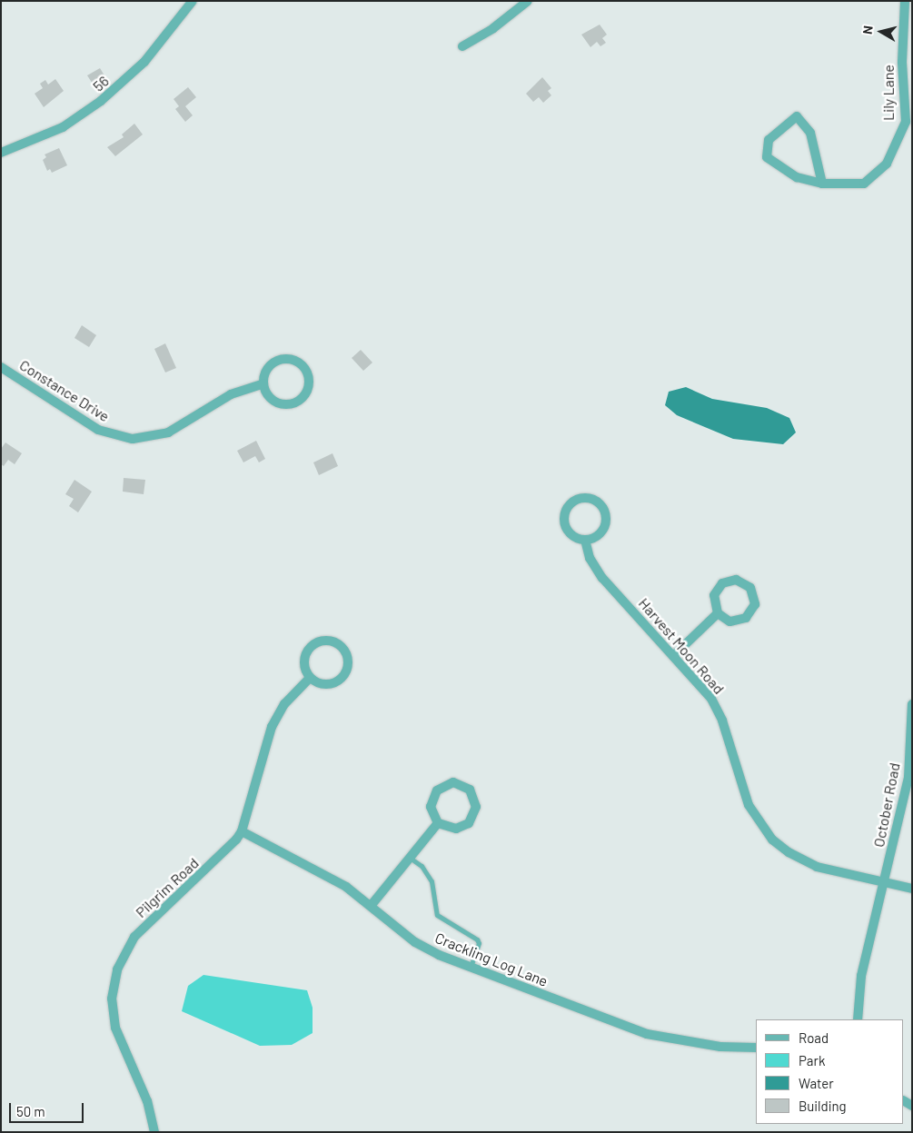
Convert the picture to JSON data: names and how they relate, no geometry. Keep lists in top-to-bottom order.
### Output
{
  "streets": {
    "street": [
      "56",
      "Lily Lane",
      "Constance Drive",
      "Harvest Moon Road",
      "October Road",
      "Pilgrim Road",
      "Crackling Log Lane"
    ]
  },
  "crossings": [
    ["Harvest Moon Road", "October Road"],
    ["Pilgrim Road", "Crackling Log Lane"]
  ],
  "legend": [
    "Road",
    "Park",
    "Water",
    "Building"
  ],
  "scale_bar": "50 m",
  "north": "left"
}
